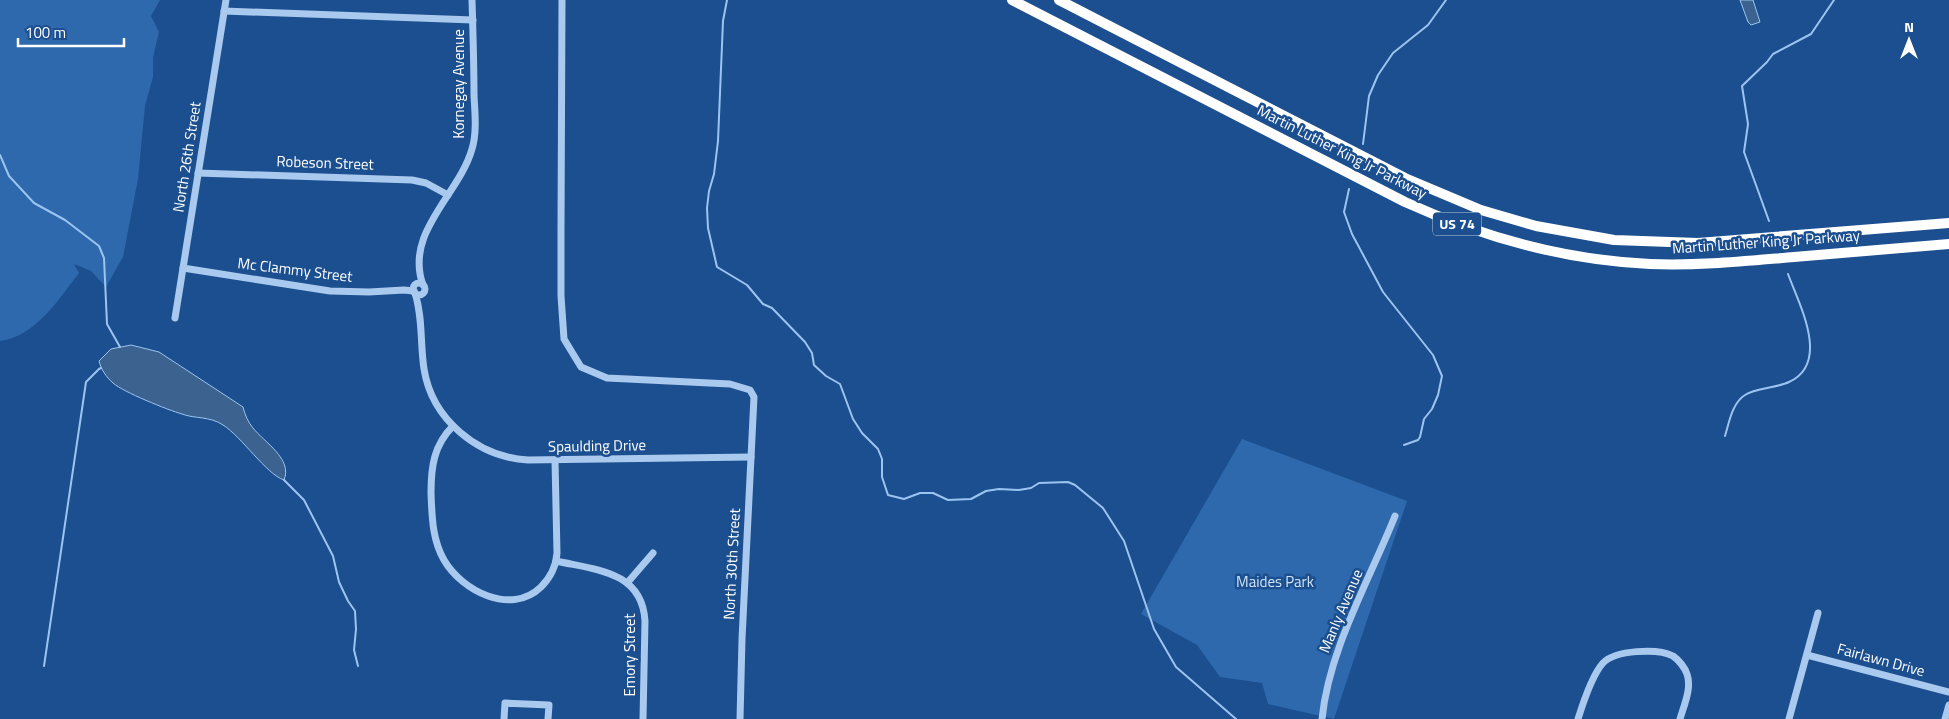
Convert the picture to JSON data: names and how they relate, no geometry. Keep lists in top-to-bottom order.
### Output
{
  "streets": {
    "highway": ["Martin Luther King Jr Parkway", "US 74"],
    "street": [
      "Kornegay Avenue",
      "North 26th Street",
      "Robeson Street",
      "Mc Clammy Street",
      "Spaulding Drive",
      "North 30th Street",
      "Manly Avenue",
      "Emory Street",
      "Fairlawn Drive"
    ]
  },
  "crossings": [
    ["Kornegay Avenue", "Robeson Street"],
    ["Kornegay Avenue", "Mc Clammy Street"],
    ["Kornegay Avenue", "Spaulding Drive"],
    ["North 26th Street", "Robeson Street"],
    ["North 26th Street", "Mc Clammy Street"],
    ["Spaulding Drive", "North 30th Street"]
  ],
  "parks": ["Maides Park"],
  "scale_bar": "100 m",
  "north": "top"
}
